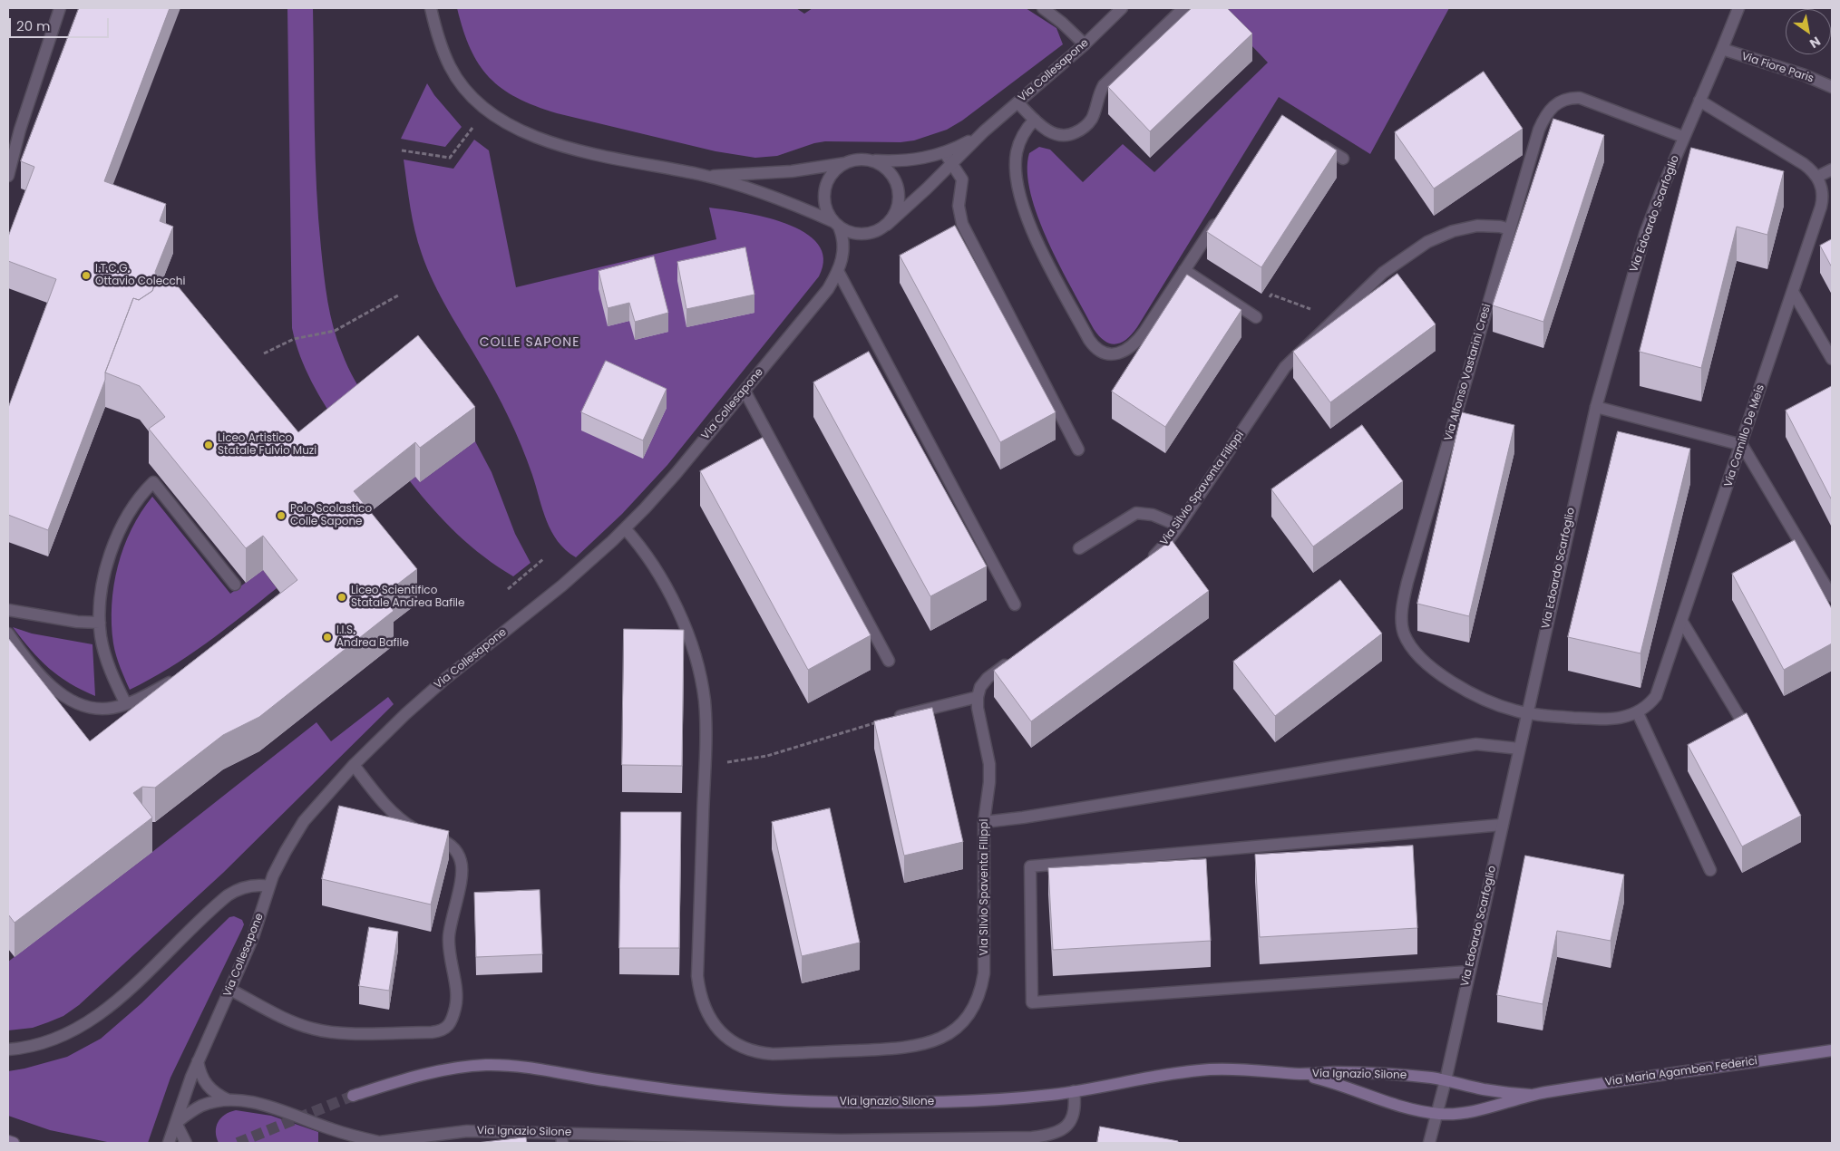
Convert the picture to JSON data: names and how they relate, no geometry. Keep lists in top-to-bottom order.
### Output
{
  "streets": {
    "street": [
      "Via Fiore Paris",
      "Via Collesapone",
      "Via Edoardo Scarfoglio",
      "Via Alfonso Vastarini Cresi",
      "Via Camillo De Meis",
      "Via Silvio Spaventa Filippi",
      "Via Maria Agamben Federici",
      "Via Ignazio Silone"
    ]
  },
  "crossings": [
    ["Via Fiore Paris", "Via Edoardo Scarfoglio"],
    ["Via Collesapone", "Via Silvio Spaventa Filippi"],
    ["Via Edoardo Scarfoglio", "Via Alfonso Vastarini Cresi"],
    ["Via Edoardo Scarfoglio", "Via Maria Agamben Federici"],
    ["Via Edoardo Scarfoglio", "Via Ignazio Silone"],
    ["Via Alfonso Vastarini Cresi", "Via Silvio Spaventa Filippi"],
    ["Via Maria Agamben Federici", "Via Ignazio Silone"]
  ],
  "districts": ["COLLE SAPONE"],
  "places": [
    "I.T.C.G. Ottavio Colecchi",
    "Liceo Artistico Statale Fulvio Muzi",
    "Polo Scolastico Colle Sapone",
    "Liceo Scientifico Statale Andrea Bafile",
    "I.I.S. Andrea Bafile"
  ],
  "scale_bar": "20 m",
  "north": "bottom right"
}
